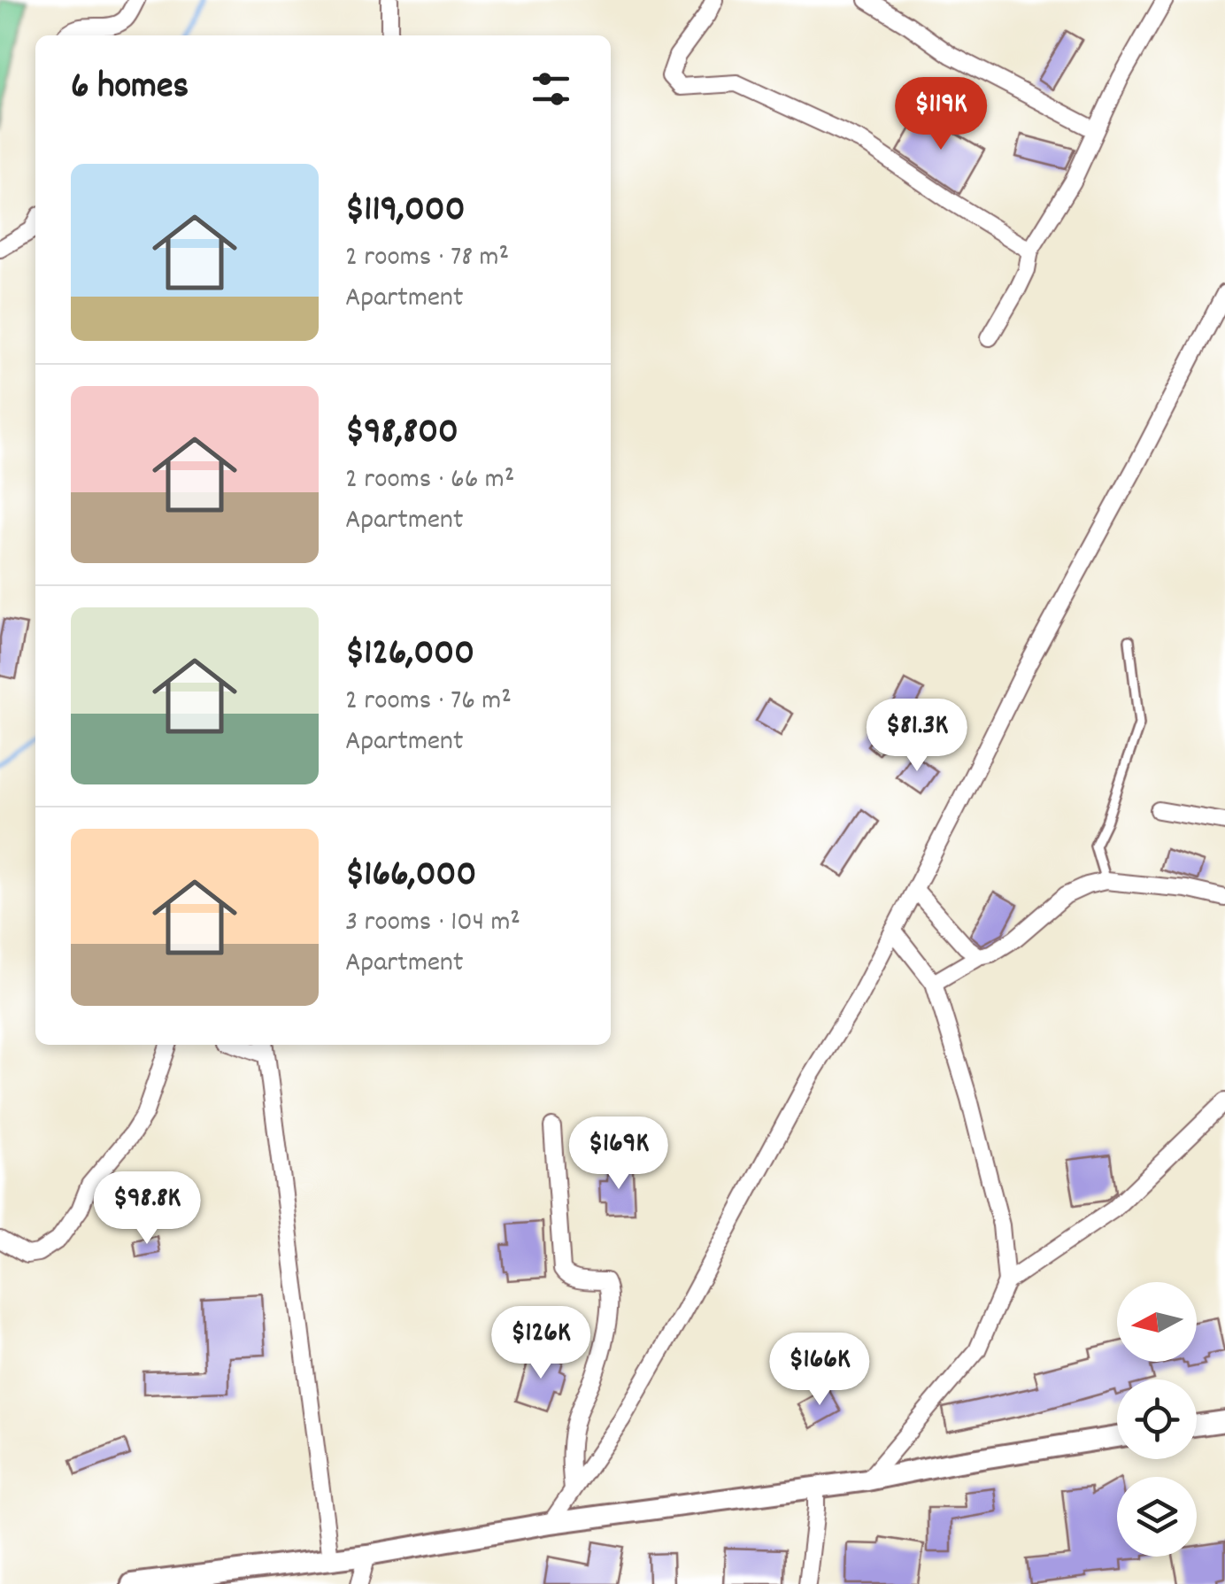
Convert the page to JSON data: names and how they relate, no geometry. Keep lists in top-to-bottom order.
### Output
{
  "north": "left",
  "page": {
    "heading": "6 homes",
    "price": [
      "$119K",
      "$81.3K",
      "$169K",
      "$98.8K",
      "$126K",
      "$166K"
    ],
    "list": [
      {
        "name": "$119,000",
        "note": "2 rooms · 78 m² · Apartment"
      },
      {
        "name": "$98,800",
        "note": "2 rooms · 66 m² · Apartment"
      },
      {
        "name": "$126,000",
        "note": "2 rooms · 76 m² · Apartment"
      },
      {
        "name": "$166,000",
        "note": "3 rooms · 104 m² · Apartment"
      }
    ]
  }
}
